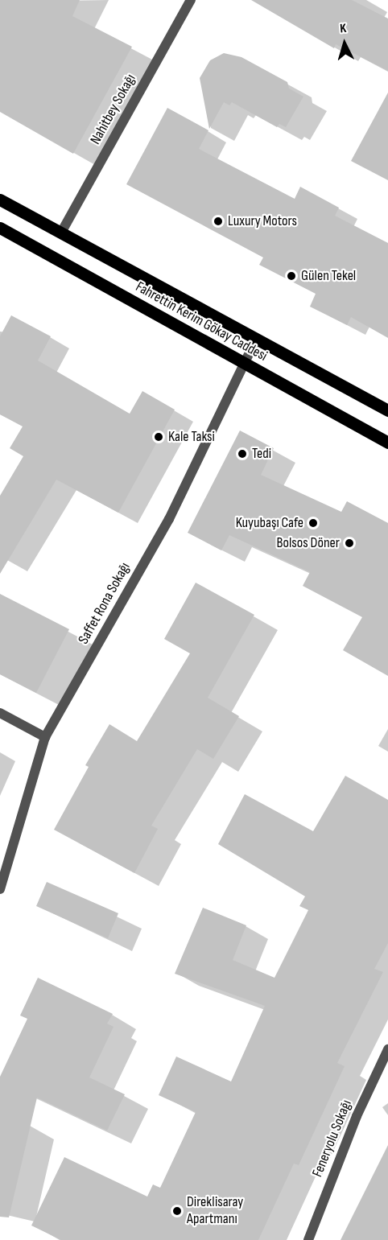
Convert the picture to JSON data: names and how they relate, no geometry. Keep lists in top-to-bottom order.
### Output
{
  "streets": {
    "main road": ["Fahrettin Kerim Gökay Caddesi"],
    "street": ["Nahitbey Sokağı", "Saffet Rona Sokağı", "Feneryolu Sokağı"]
  },
  "crossings": [
    ["Nahitbey Sokağı", "Fahrettin Kerim Gökay Caddesi"],
    ["Fahrettin Kerim Gökay Caddesi", "Saffet Rona Sokağı"]
  ],
  "places": [
    "Luxury Motors",
    "Gülen Tekel",
    "Kale Taksi",
    "Tedi",
    "Kuyubaşı Cafe",
    "Bolsos Döner",
    "Direklisaray Apartmanı"
  ],
  "north": "top"
}
